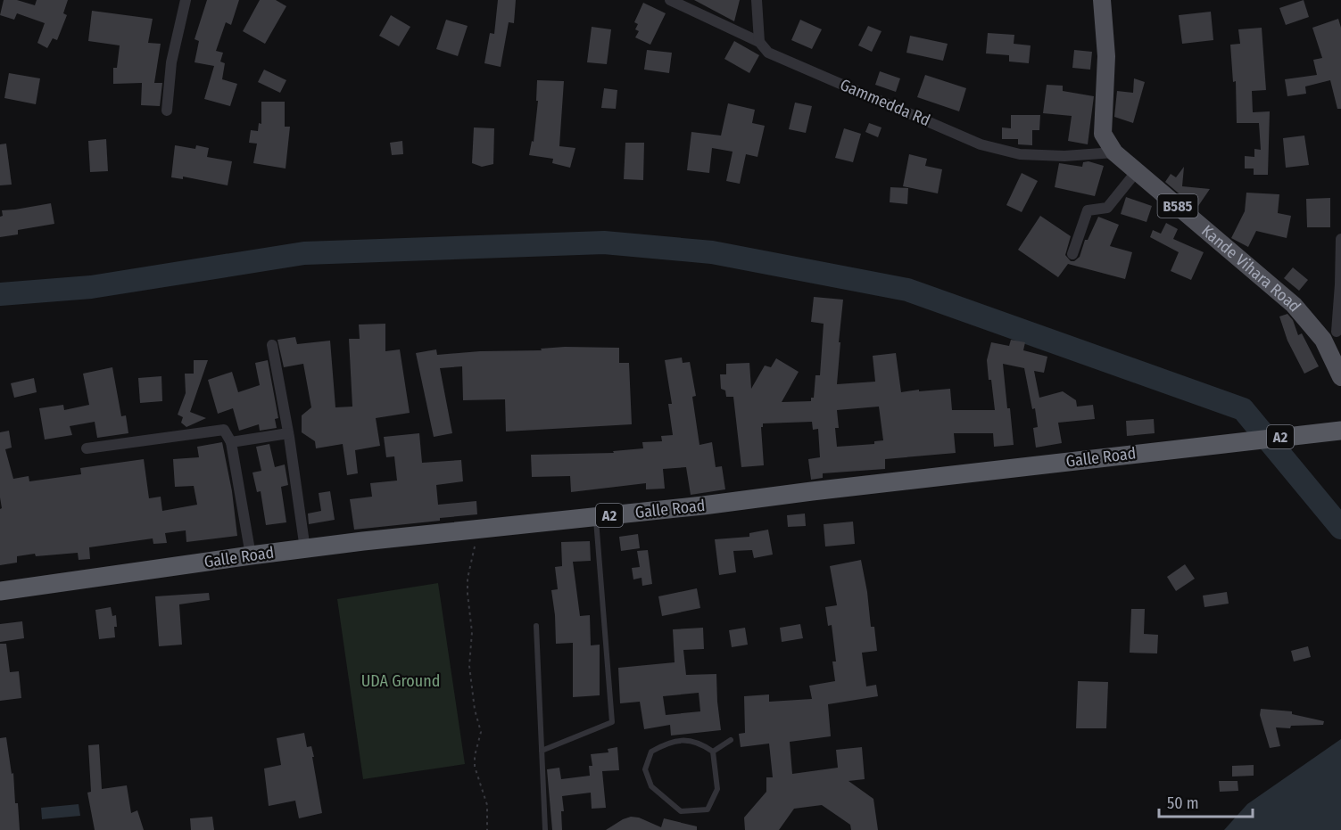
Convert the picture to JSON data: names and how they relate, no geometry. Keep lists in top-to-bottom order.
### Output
{
  "streets": {
    "highway": ["A2", "Galle Road"],
    "main road": ["B585", "Kande Vihara Road"],
    "street": ["Gammedda Rd"]
  },
  "crossings": [
    ["Gammedda Rd", "Kande Vihara Road"]
  ],
  "parks": ["UDA Ground"],
  "scale_bar": "50 m"
}
